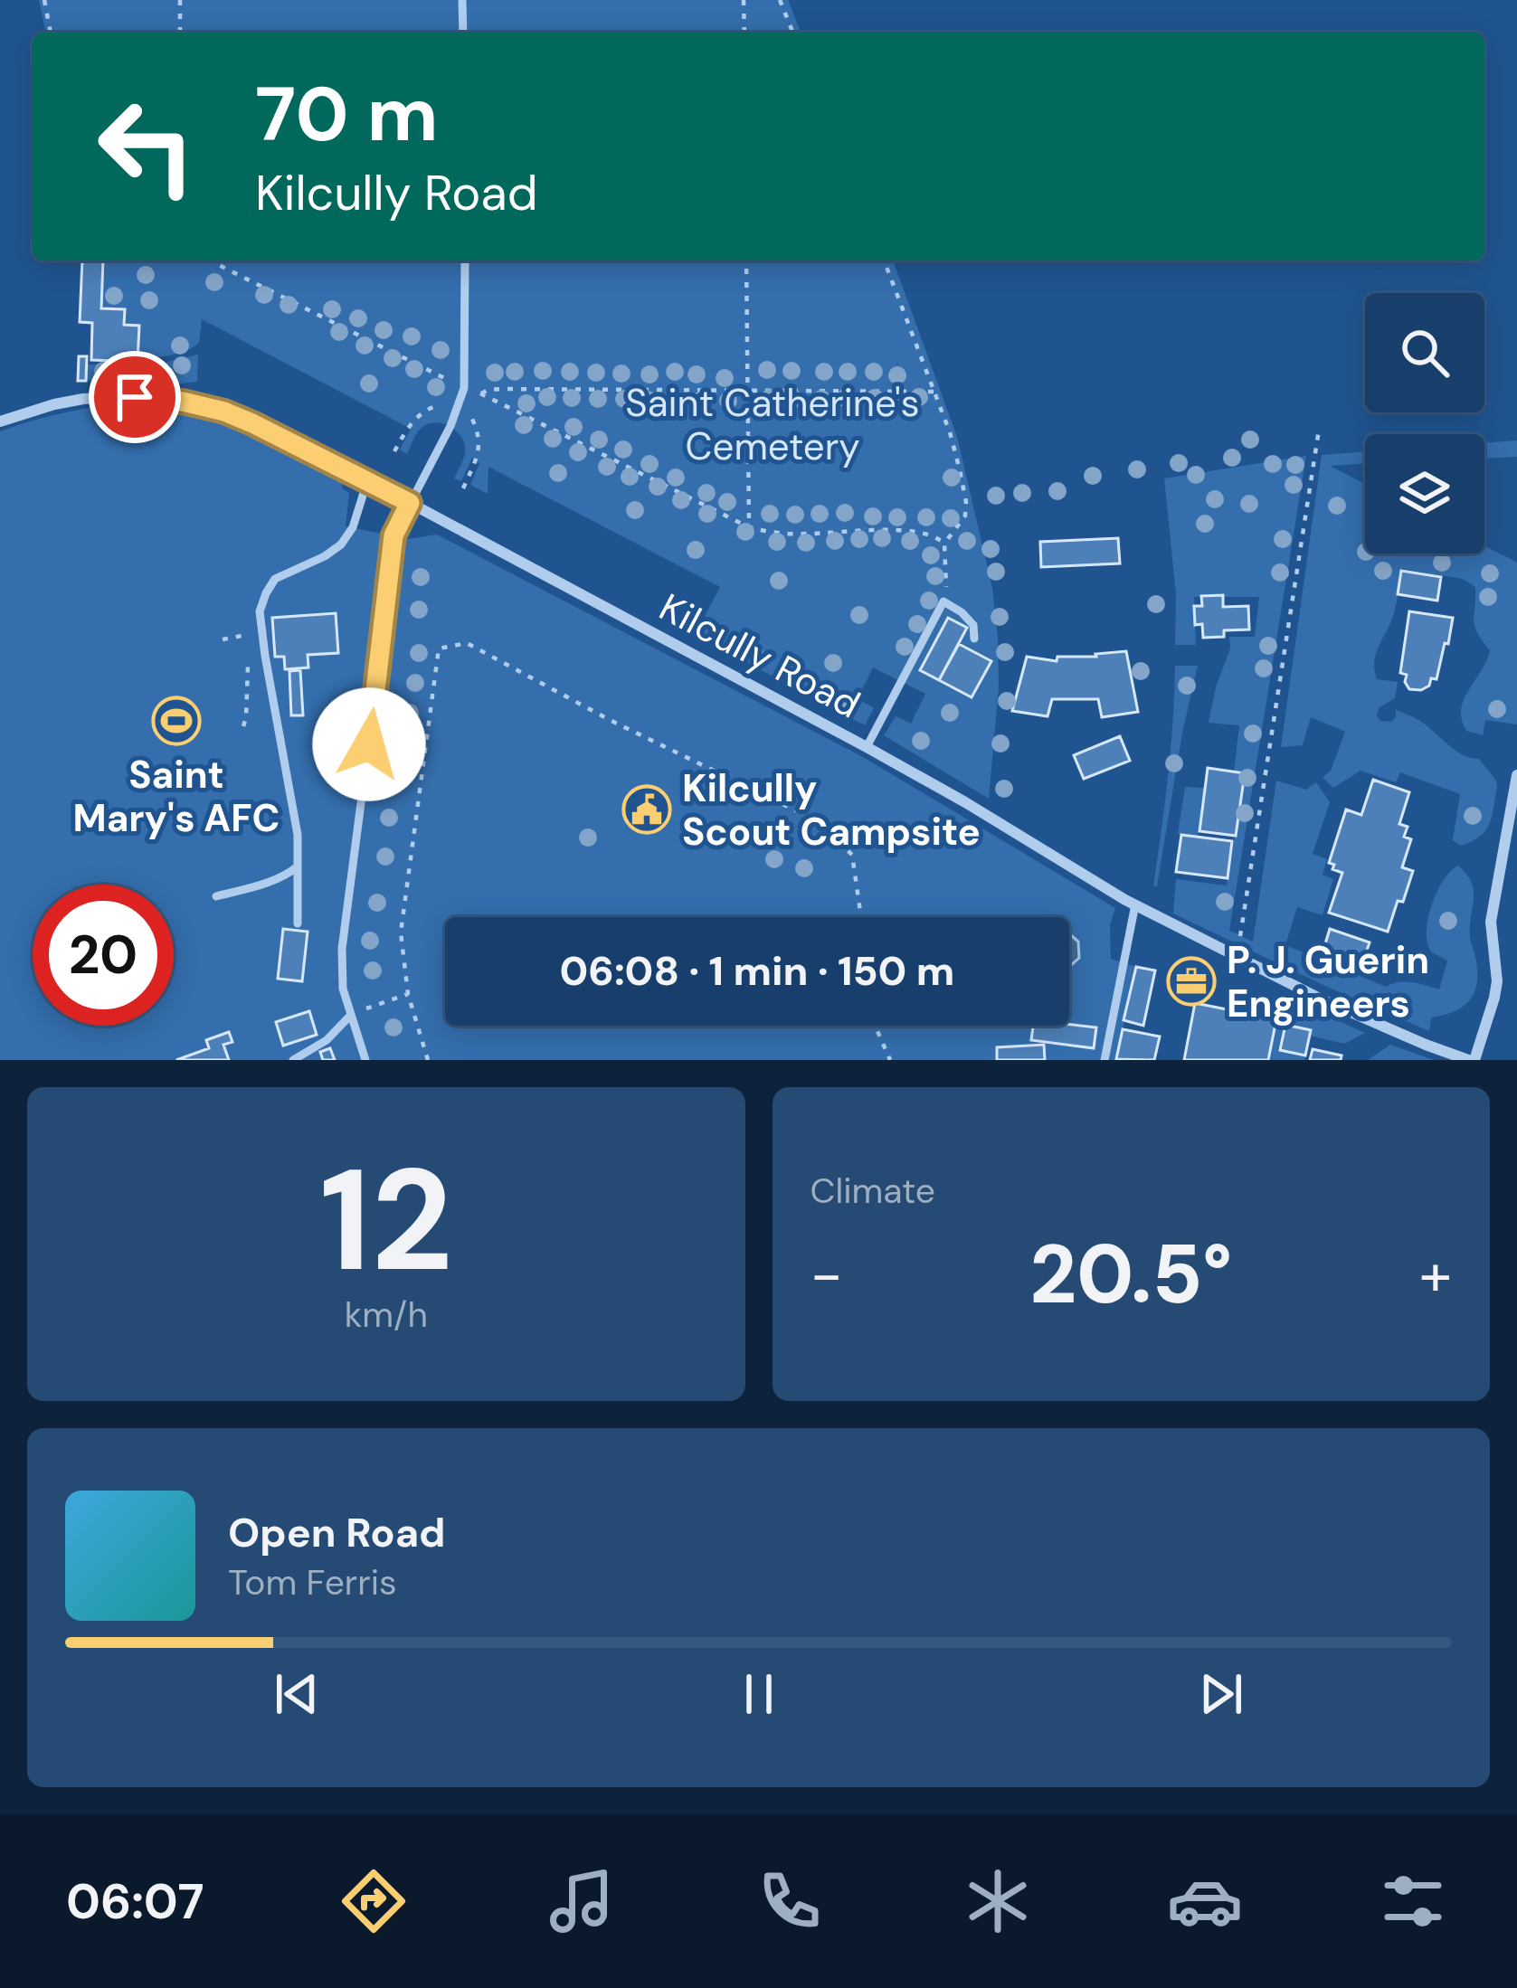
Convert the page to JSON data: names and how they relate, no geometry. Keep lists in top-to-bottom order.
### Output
{
  "streets": {
    "street": ["Kilcully Road"]
  },
  "parks": ["Saint Catherine's Cemetery"],
  "places": {
    "sports": ["Saint Mary's AFC"],
    "public building": ["Kilcully Scout Campsite"],
    "office": ["P. J. Guerin Engineers"]
  },
  "page": {
    "turn": ["70 m", "Kilcully Road"],
    "limit": "20",
    "trip": "06:08 · 1 min · 150 m",
    "tile": [
      ["12", "km/h"],
      "Climate"
    ],
    "heat": ["−", "20.5°", "+"],
    "song": ["Open Road", "Tom Ferris"],
    "tabs": "06:07"
  }
}
